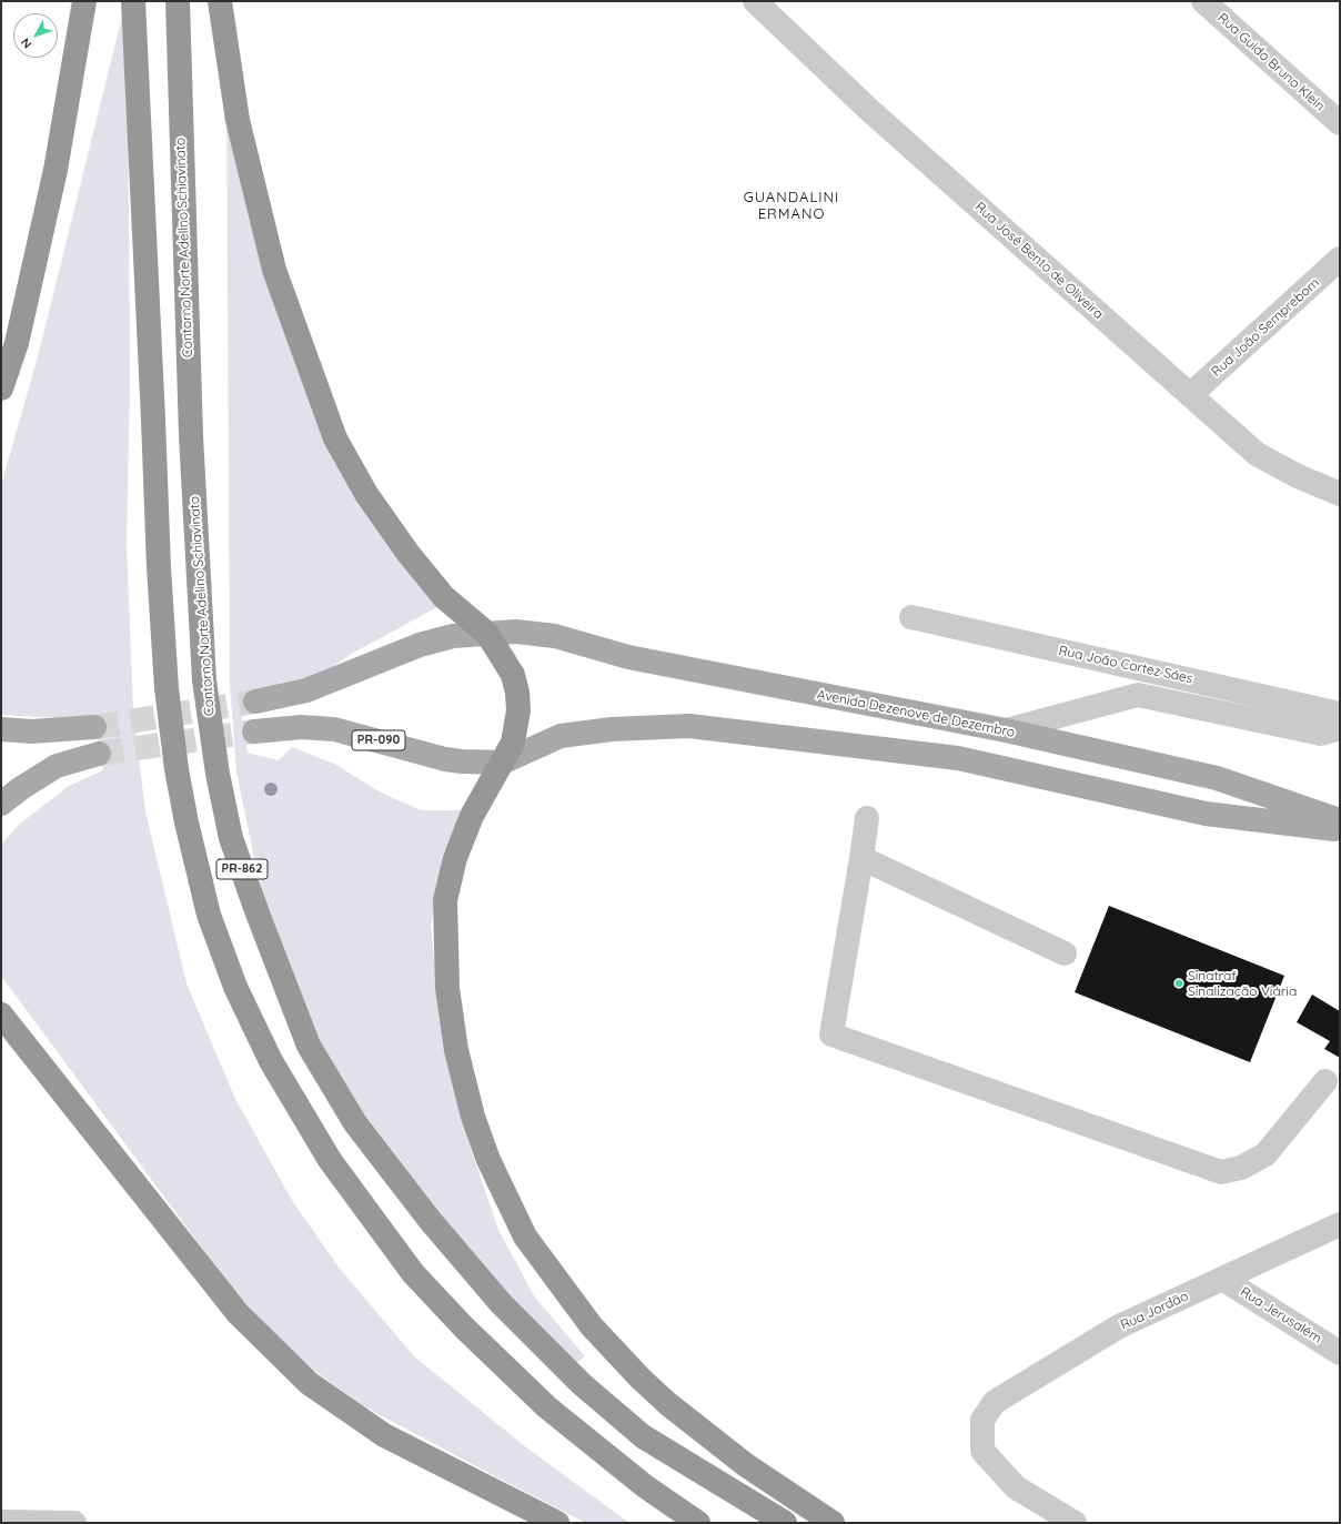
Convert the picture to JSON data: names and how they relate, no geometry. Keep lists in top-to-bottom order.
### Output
{
  "streets": {
    "highway": ["Contorno Norte Adelino Schiavinato", "PR-862"],
    "main road": ["Avenida Dezenove de Dezembro", "PR-090"],
    "street": [
      "Rua Guido Bruno Klein",
      "Rua José Bento de Oliveira",
      "Rua João Semprebom",
      "Rua João Cortez Sáes",
      "Rua Jordão",
      "Rua Jerusalém"
    ]
  },
  "crossings": [
    ["Rua José Bento de Oliveira", "Rua João Semprebom"],
    ["Rua Jordão", "Rua Jerusalém"]
  ],
  "districts": ["GUANDALINI ERMANO"],
  "places": ["Sinatraf Sinalização Viária"],
  "north": "bottom left"
}
